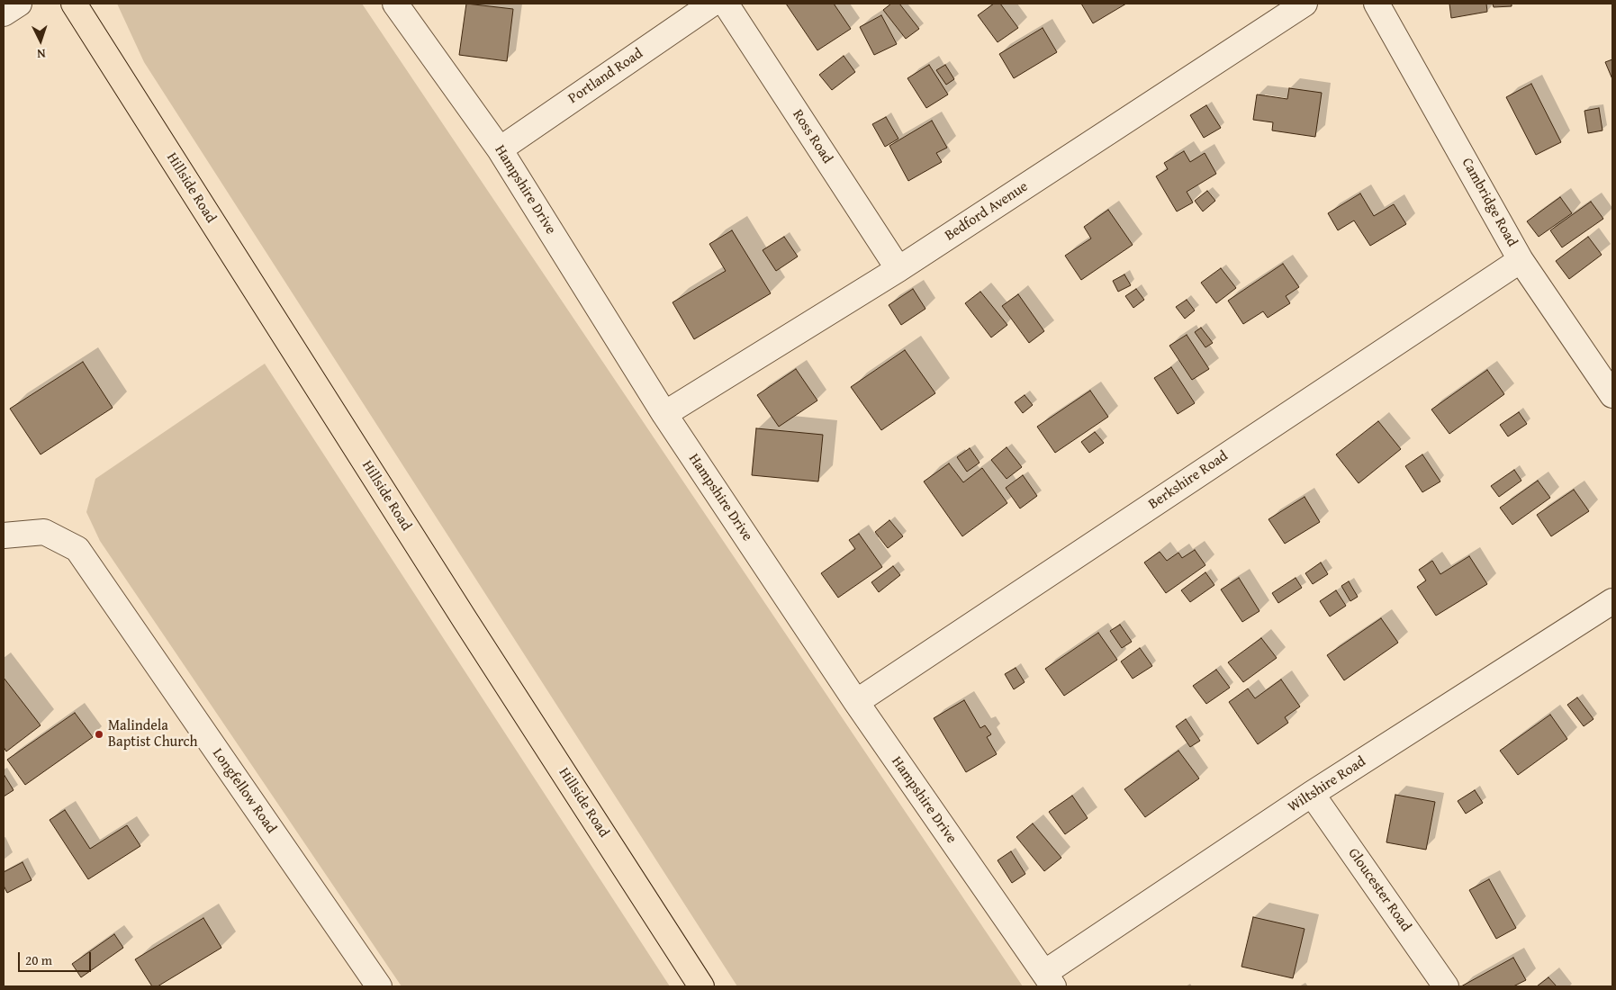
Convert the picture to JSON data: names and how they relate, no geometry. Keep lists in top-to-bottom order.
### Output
{
  "streets": {
    "main road": ["Hillside Road"],
    "street": [
      "Portland Road",
      "Ross Road",
      "Hampshire Drive",
      "Cambridge Road",
      "Bedford Avenue",
      "Berkshire Road",
      "Wiltshire Road",
      "Longfellow Road",
      "Gloucester Road"
    ]
  },
  "crossings": [
    ["Portland Road", "Hampshire Drive"],
    ["Ross Road", "Bedford Avenue"],
    ["Hampshire Drive", "Bedford Avenue"],
    ["Hampshire Drive", "Berkshire Road"],
    ["Hampshire Drive", "Wiltshire Road"],
    ["Cambridge Road", "Berkshire Road"],
    ["Wiltshire Road", "Gloucester Road"]
  ],
  "places": ["Malindela Baptist Church"],
  "scale_bar": "20 m",
  "north": "bottom"
}
